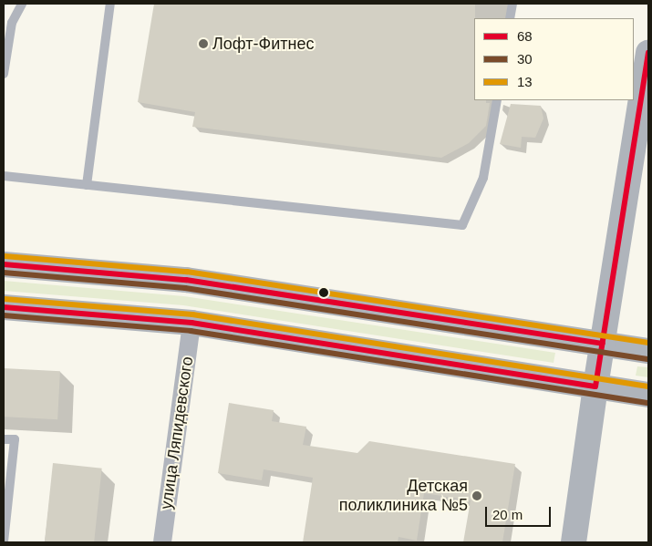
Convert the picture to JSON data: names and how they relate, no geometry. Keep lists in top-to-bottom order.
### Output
{
  "streets": {
    "street": ["улица Ляпидевского"]
  },
  "places": ["Лофт-Фитнес", "Детская поликлиника №5"],
  "lines": ["transit line 68", "transit line 13", "transit line 30"],
  "legend": ["68", "30", "13"],
  "scale_bar": "20 m"
}
